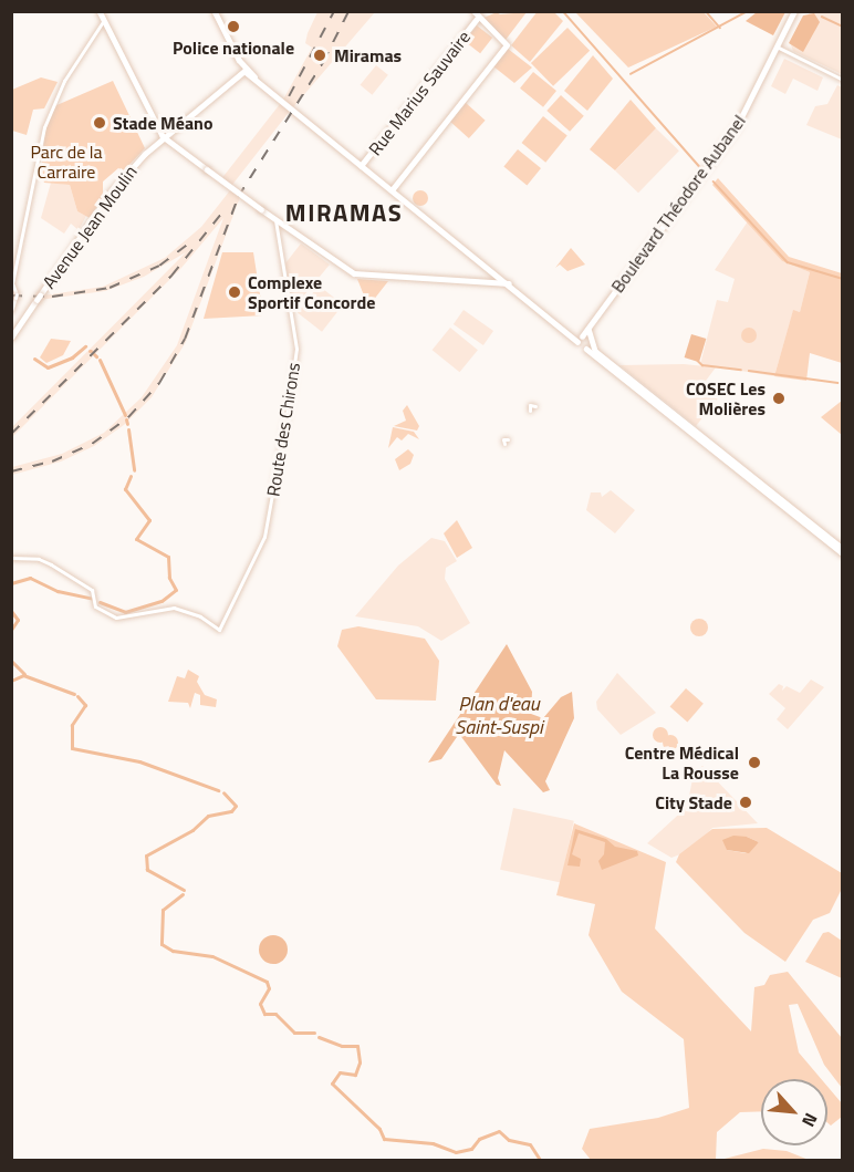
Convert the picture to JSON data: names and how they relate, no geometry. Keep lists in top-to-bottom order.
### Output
{
  "streets": {
    "main road": ["Rue Marius Sauvaire", "Boulevard Théodore Aubanel", "Avenue Jean Moulin"],
    "street": ["Route des Chirons"]
  },
  "districts": ["MIRAMAS"],
  "water": ["Plan d'eau Saint-Suspi"],
  "parks": ["Parc de la Carraire"],
  "places": [
    "Police nationale",
    "Miramas",
    "Stade Méano",
    "Complexe Sportif Concorde",
    "COSEC Les Molières",
    "Centre Médical La Rousse",
    "City Stade"
  ],
  "north": "bottom right"
}
